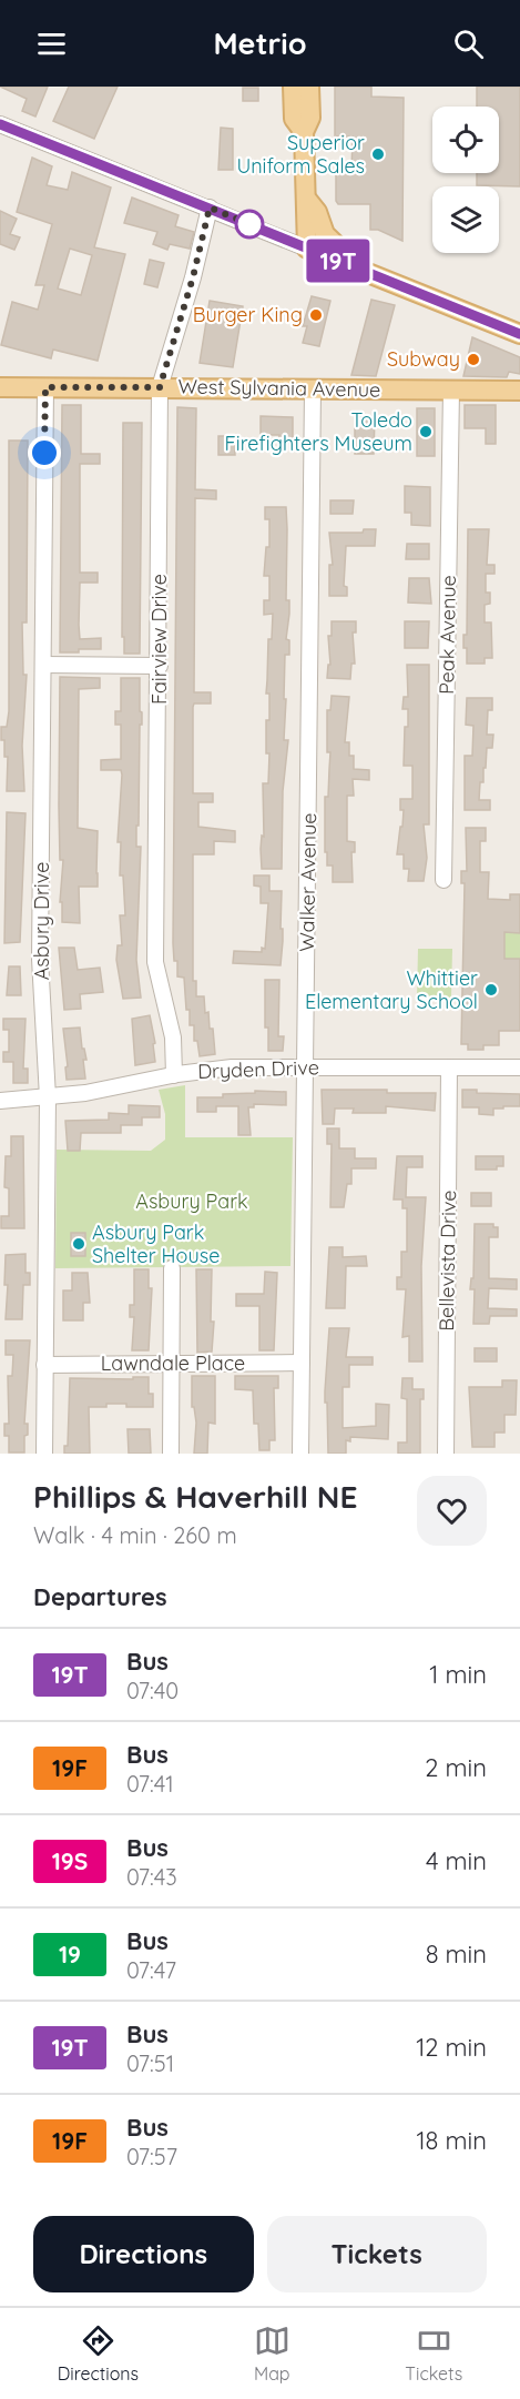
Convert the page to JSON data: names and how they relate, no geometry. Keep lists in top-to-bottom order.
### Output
{
  "streets": {
    "main road": ["West Sylvania Avenue"],
    "street": [
      "Peak Avenue",
      "Fairview Drive",
      "Walker Avenue",
      "Asbury Drive",
      "Dryden Drive",
      "Bellevista Drive",
      "Lawndale Place"
    ]
  },
  "crossings": [
    ["West Sylvania Avenue", "Peak Avenue"],
    ["West Sylvania Avenue", "Fairview Drive"],
    ["West Sylvania Avenue", "Walker Avenue"],
    ["West Sylvania Avenue", "Asbury Drive"],
    ["Fairview Drive", "Dryden Drive"],
    ["Walker Avenue", "Dryden Drive"],
    ["Walker Avenue", "Lawndale Place"],
    ["Asbury Drive", "Dryden Drive"],
    ["Asbury Drive", "Lawndale Place"],
    ["Dryden Drive", "Bellevista Drive"]
  ],
  "parks": ["Asbury Park"],
  "places": [
    "Superior Uniform Sales",
    "Burger King",
    "Subway",
    "Toledo Firefighters Museum",
    "Whittier Elementary School",
    "Asbury Park Shelter House"
  ],
  "lines": ["bus line 19T"],
  "page": {
    "header": "Metrio",
    "on_map": "19T",
    "heading": [
      ["Phillips & Haverhill NE", "Walk · 4 min · 260 m"],
      "Departures"
    ],
    "list": [
      {
        "mark": "19T",
        "name": "Bus",
        "note": "07:40",
        "value": "1 min"
      },
      {
        "mark": "19F",
        "name": "Bus",
        "note": "07:41",
        "value": "2 min"
      },
      {
        "mark": "19S",
        "name": "Bus",
        "note": "07:43",
        "value": "4 min"
      },
      {
        "mark": "19",
        "name": "Bus",
        "note": "07:47",
        "value": "8 min"
      },
      {
        "mark": "19T",
        "name": "Bus",
        "note": "07:51",
        "value": "12 min"
      },
      {
        "mark": "19F",
        "name": "Bus",
        "note": "07:57",
        "value": "18 min"
      }
    ],
    "buttons": ["Directions", "Tickets"],
    "tabs": ["Directions", "Map", "Tickets"]
  }
}
